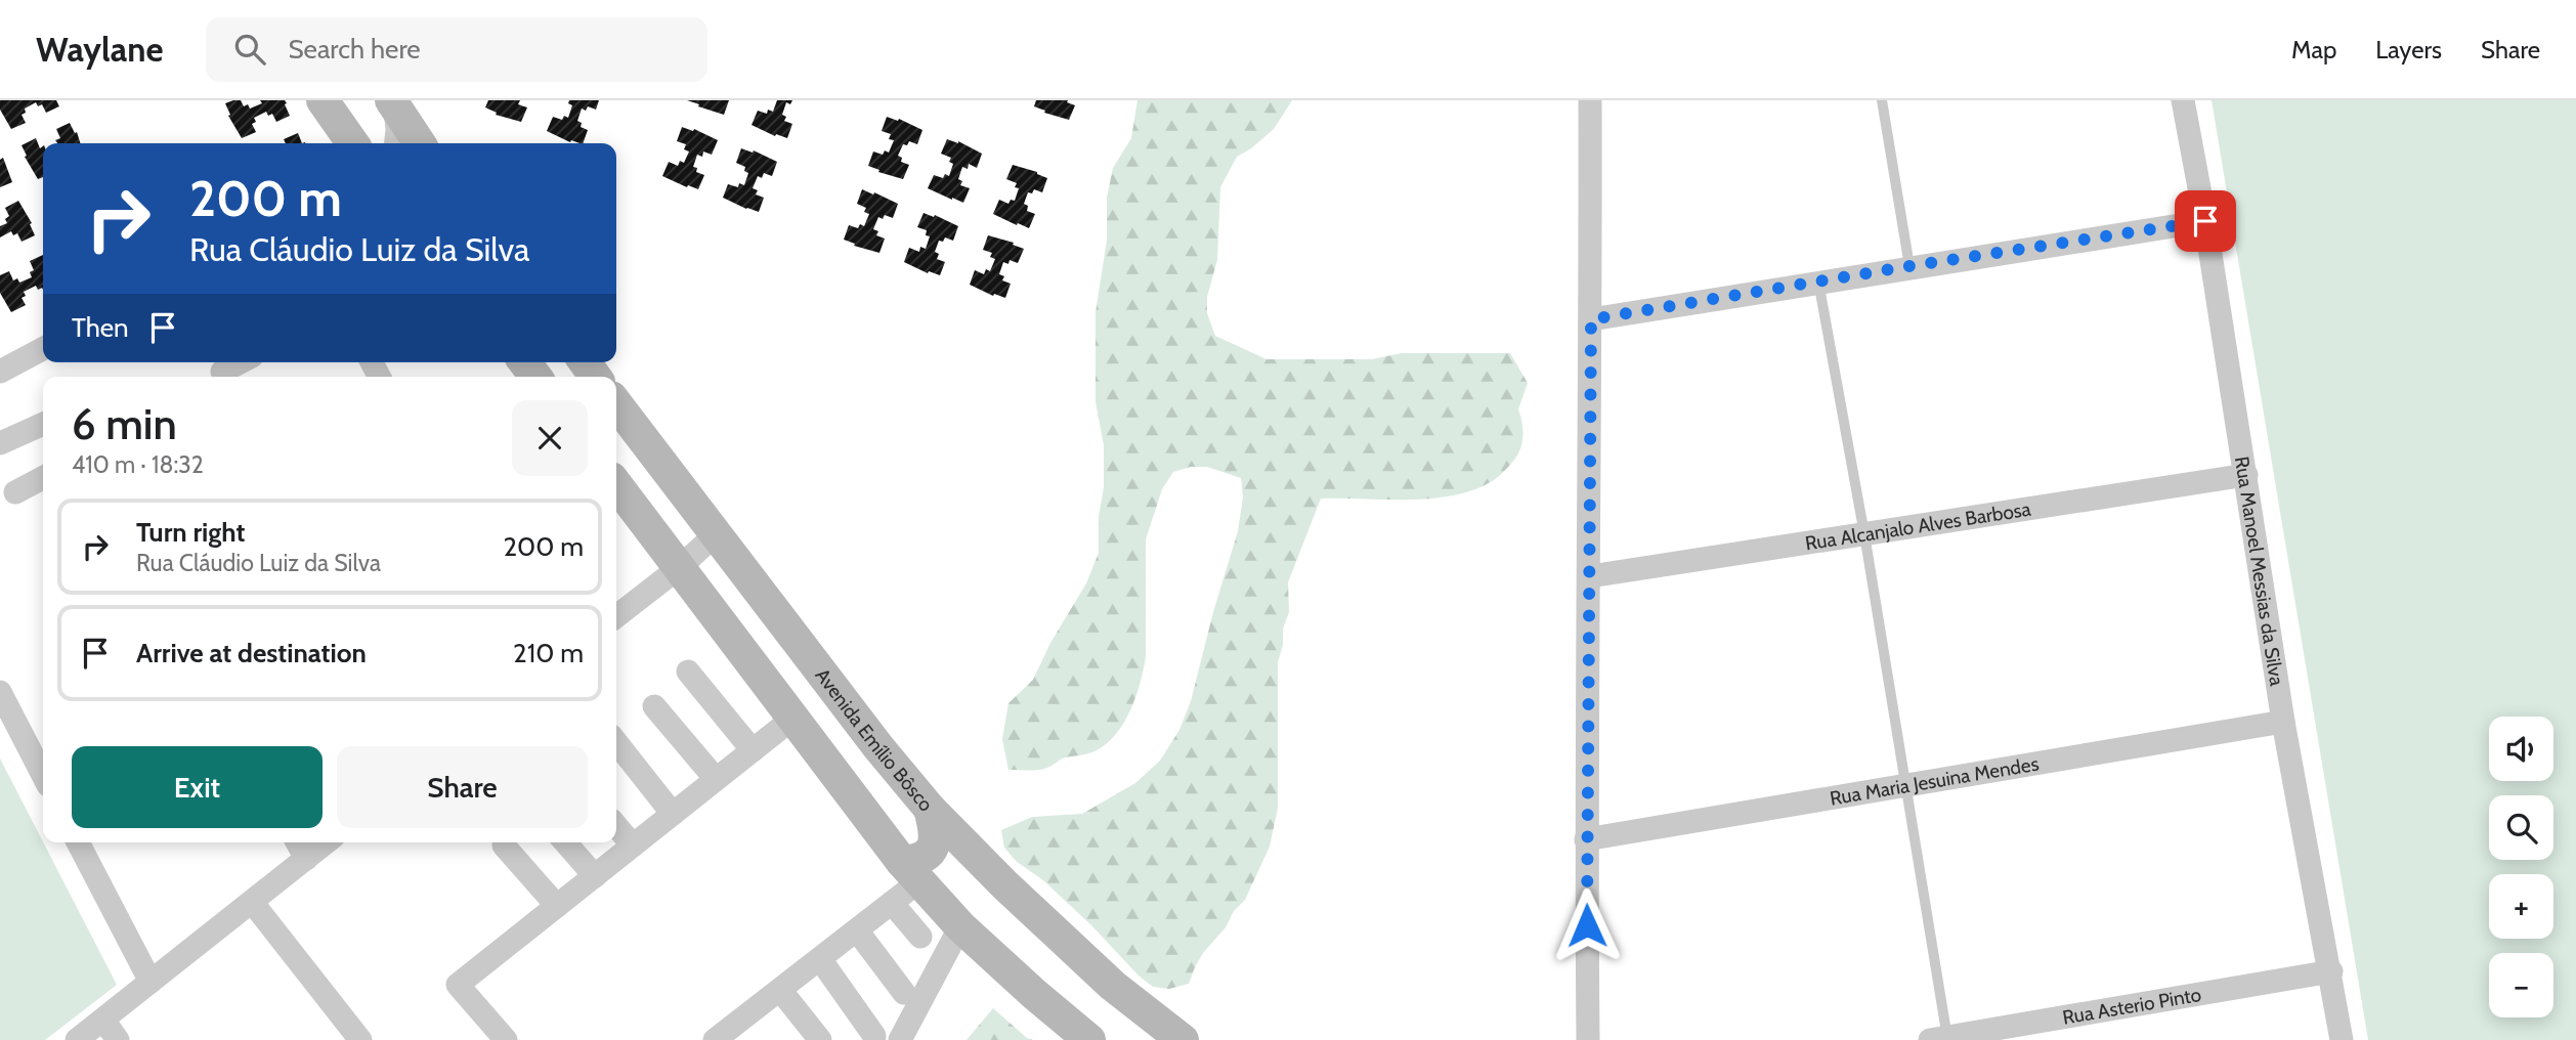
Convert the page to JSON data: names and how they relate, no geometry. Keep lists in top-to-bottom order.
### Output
{
  "streets": {
    "main road": ["Avenida Emílio Bôsco"],
    "street": [
      "Rua Alcanjalo Alves Barbosa",
      "Rua Manoel Messias da Silva",
      "Rua Maria Jesuina Mendes",
      "Rua Asterio Pinto"
    ]
  },
  "crossings": [
    ["Rua Alcanjalo Alves Barbosa", "Rua Manoel Messias da Silva"],
    ["Rua Manoel Messias da Silva", "Rua Maria Jesuina Mendes"],
    ["Rua Manoel Messias da Silva", "Rua Asterio Pinto"]
  ],
  "page": {
    "header": "Waylane",
    "search": "Search here",
    "nav": ["Map", "Layers", "Share"],
    "turn": ["200 m", "Rua Cláudio Luiz da Silva"],
    "then": "Then",
    "heading": ["6 min", "410 m · 18:32"],
    "list": [
      {
        "name": "Turn right",
        "note": "Rua Cláudio Luiz da Silva",
        "value": "200 m"
      },
      {
        "name": "Arrive at destination",
        "value": "210 m"
      }
    ],
    "map_buttons": ["+", "−"],
    "buttons": ["Exit", "Share"]
  }
}
